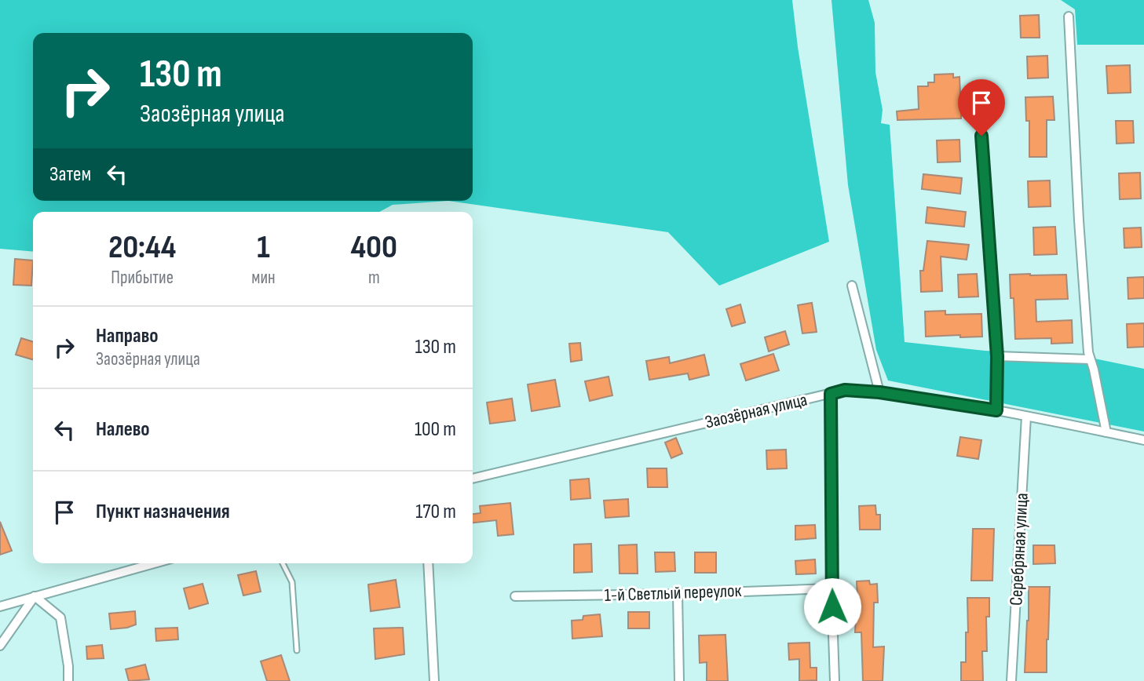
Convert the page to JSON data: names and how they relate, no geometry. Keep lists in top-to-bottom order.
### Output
{
  "streets": {
    "street": ["Заозёрная улица", "Серебряная улица", "1-й Светлый переулок"]
  },
  "crossings": [
    ["Заозёрная улица", "Серебряная улица"]
  ],
  "page": {
    "turn": ["130 m", "Заозёрная улица"],
    "then": "Затем",
    "eta": [
      "20:44",
      "Прибытие",
      "1",
      "мин",
      "400",
      "m"
    ],
    "list": [
      {
        "name": "Направо",
        "note": "Заозёрная улица",
        "value": "130 m"
      },
      {
        "name": "Налево",
        "value": "100 m"
      },
      {
        "name": "Пункт назначения",
        "value": "170 m"
      }
    ]
  }
}
